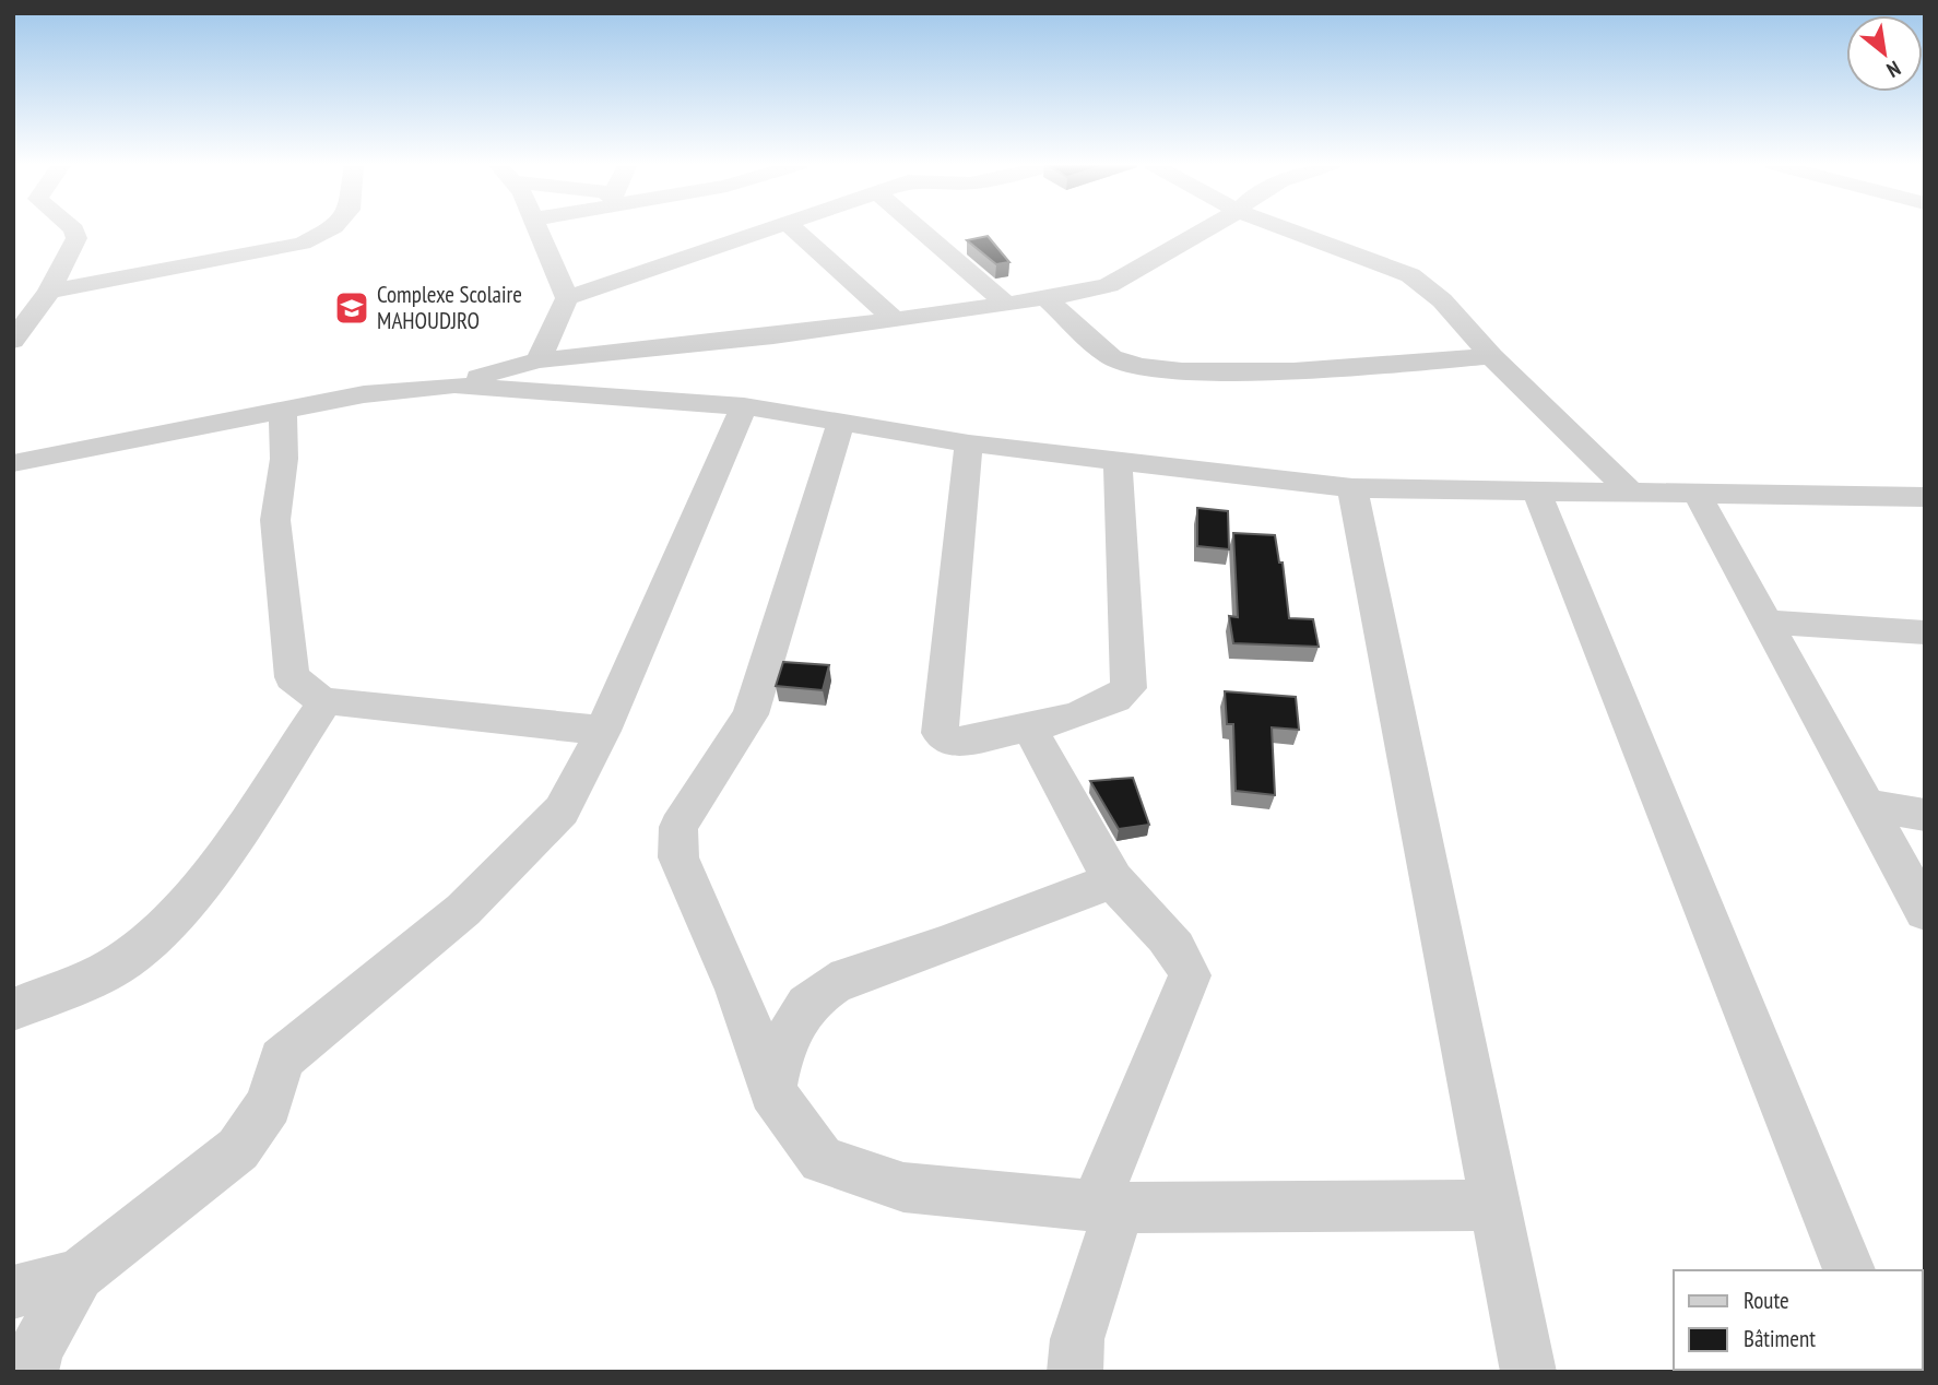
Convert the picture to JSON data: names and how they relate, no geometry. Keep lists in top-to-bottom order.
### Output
{
  "places": {
    "school or university": ["Complexe Scolaire MAHOUDJRO"]
  },
  "legend": ["Route", "Bâtiment"],
  "north": "bottom right"
}
